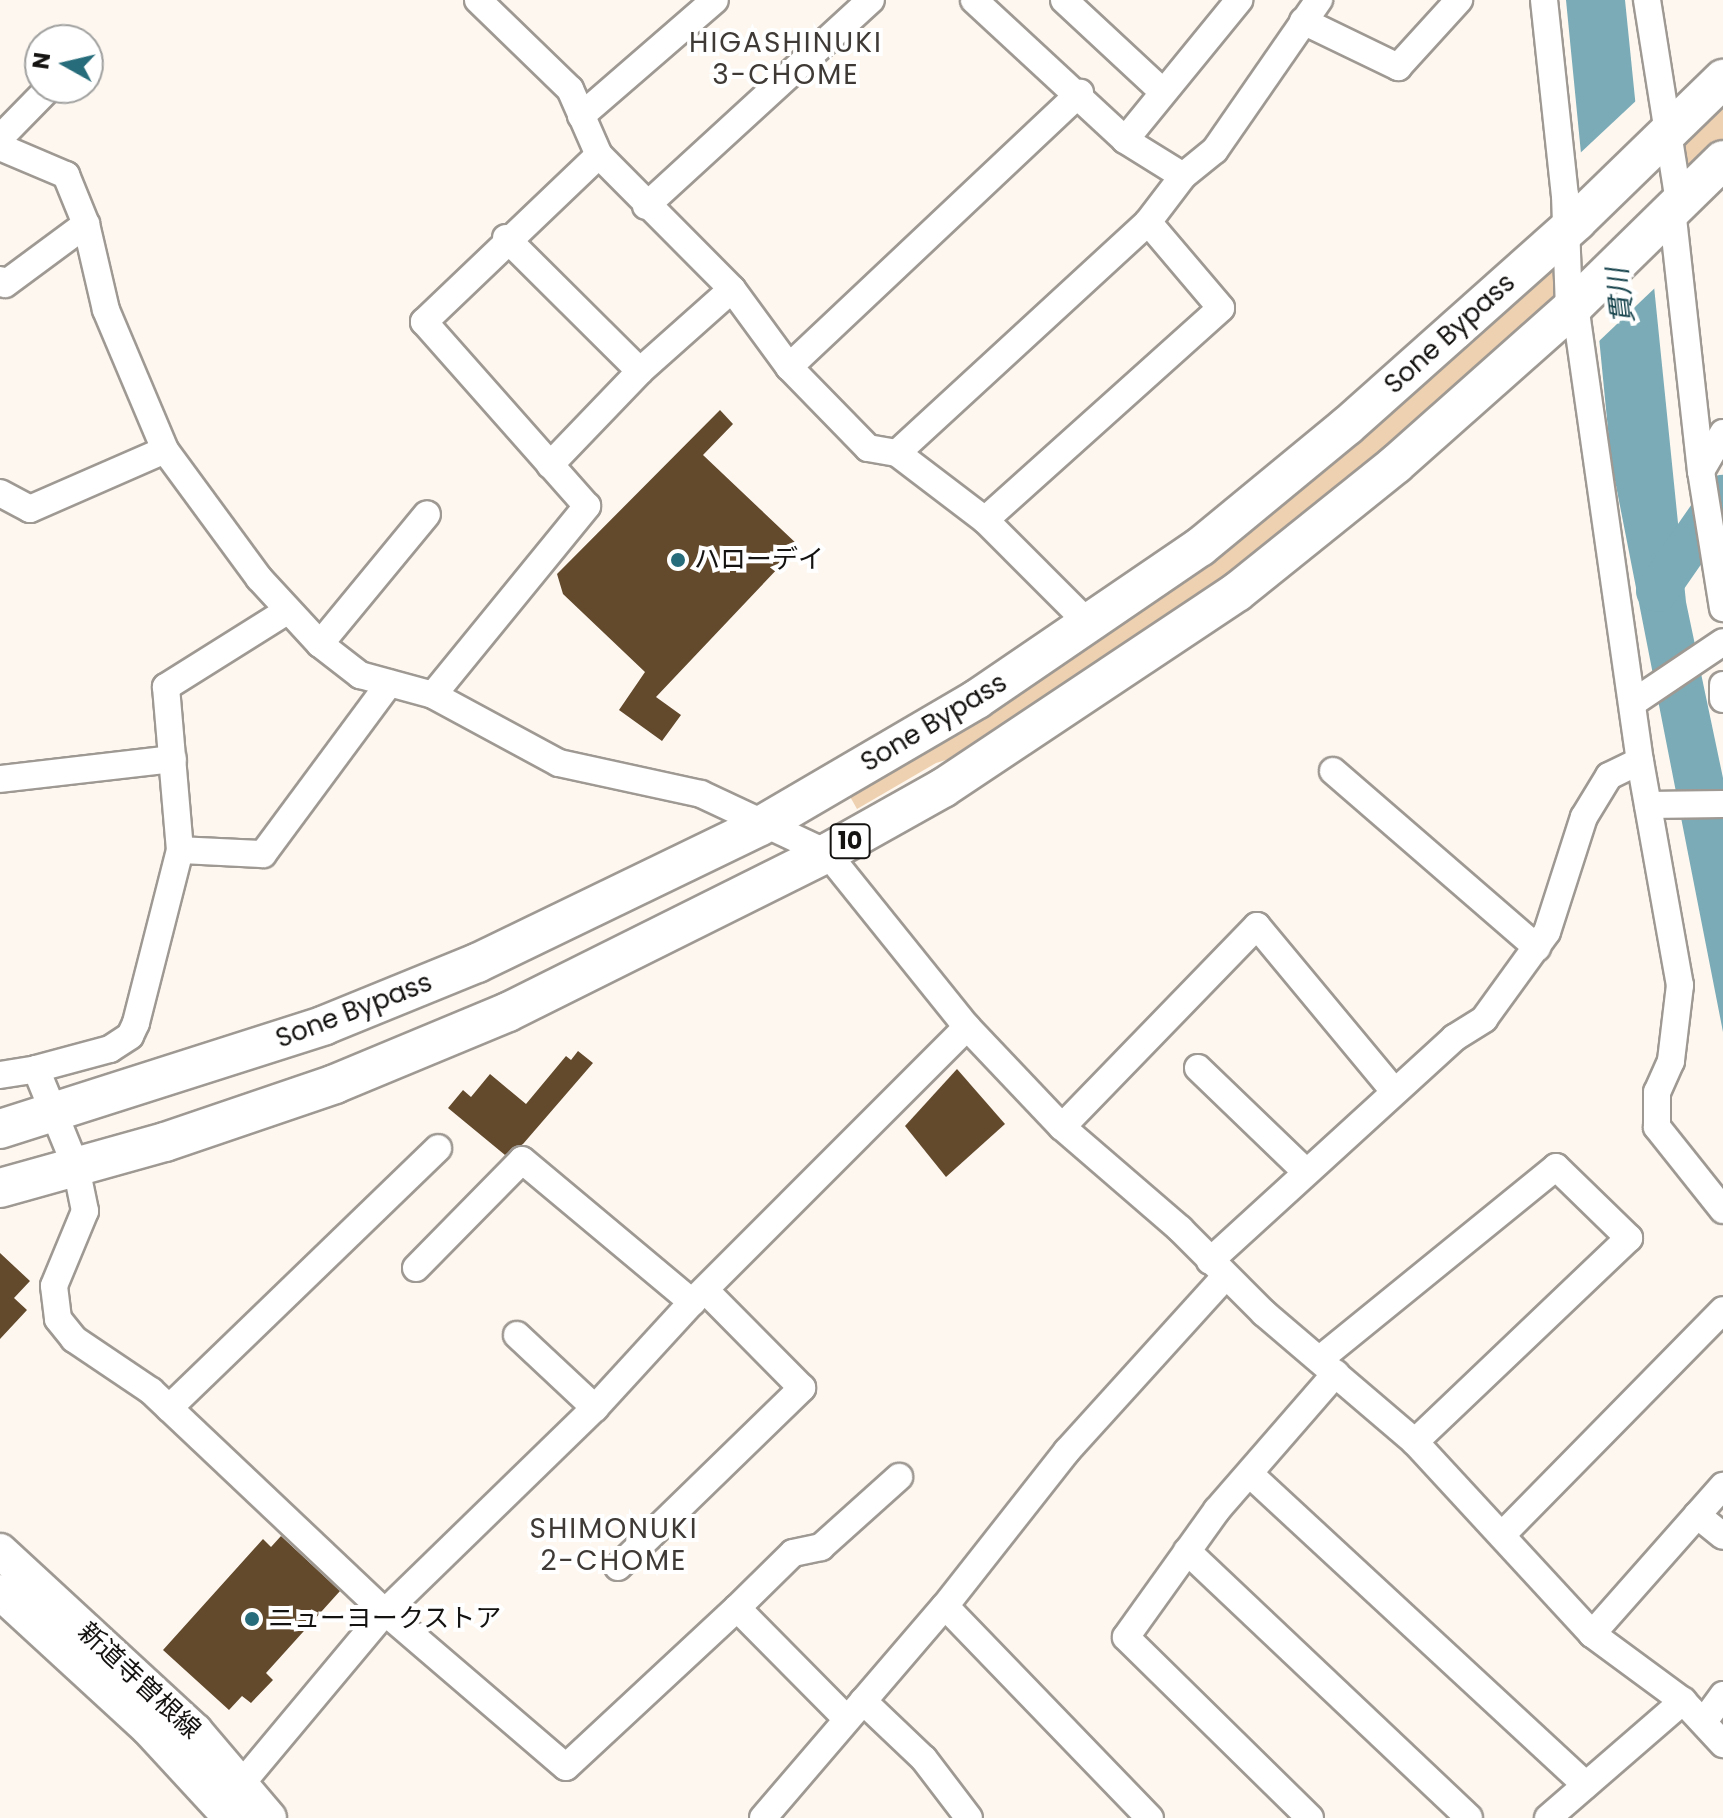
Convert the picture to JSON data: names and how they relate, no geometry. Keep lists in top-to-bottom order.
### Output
{
  "streets": {
    "highway": ["Sone Bypass", "10"],
    "main road": ["新道寺曽根線"]
  },
  "districts": ["HIGASHINUKI 3-CHOME", "SHIMONUKI 2-CHOME"],
  "water": ["貫川"],
  "places": ["ハローデイ", "ニューヨークストア"],
  "north": "left"
}
